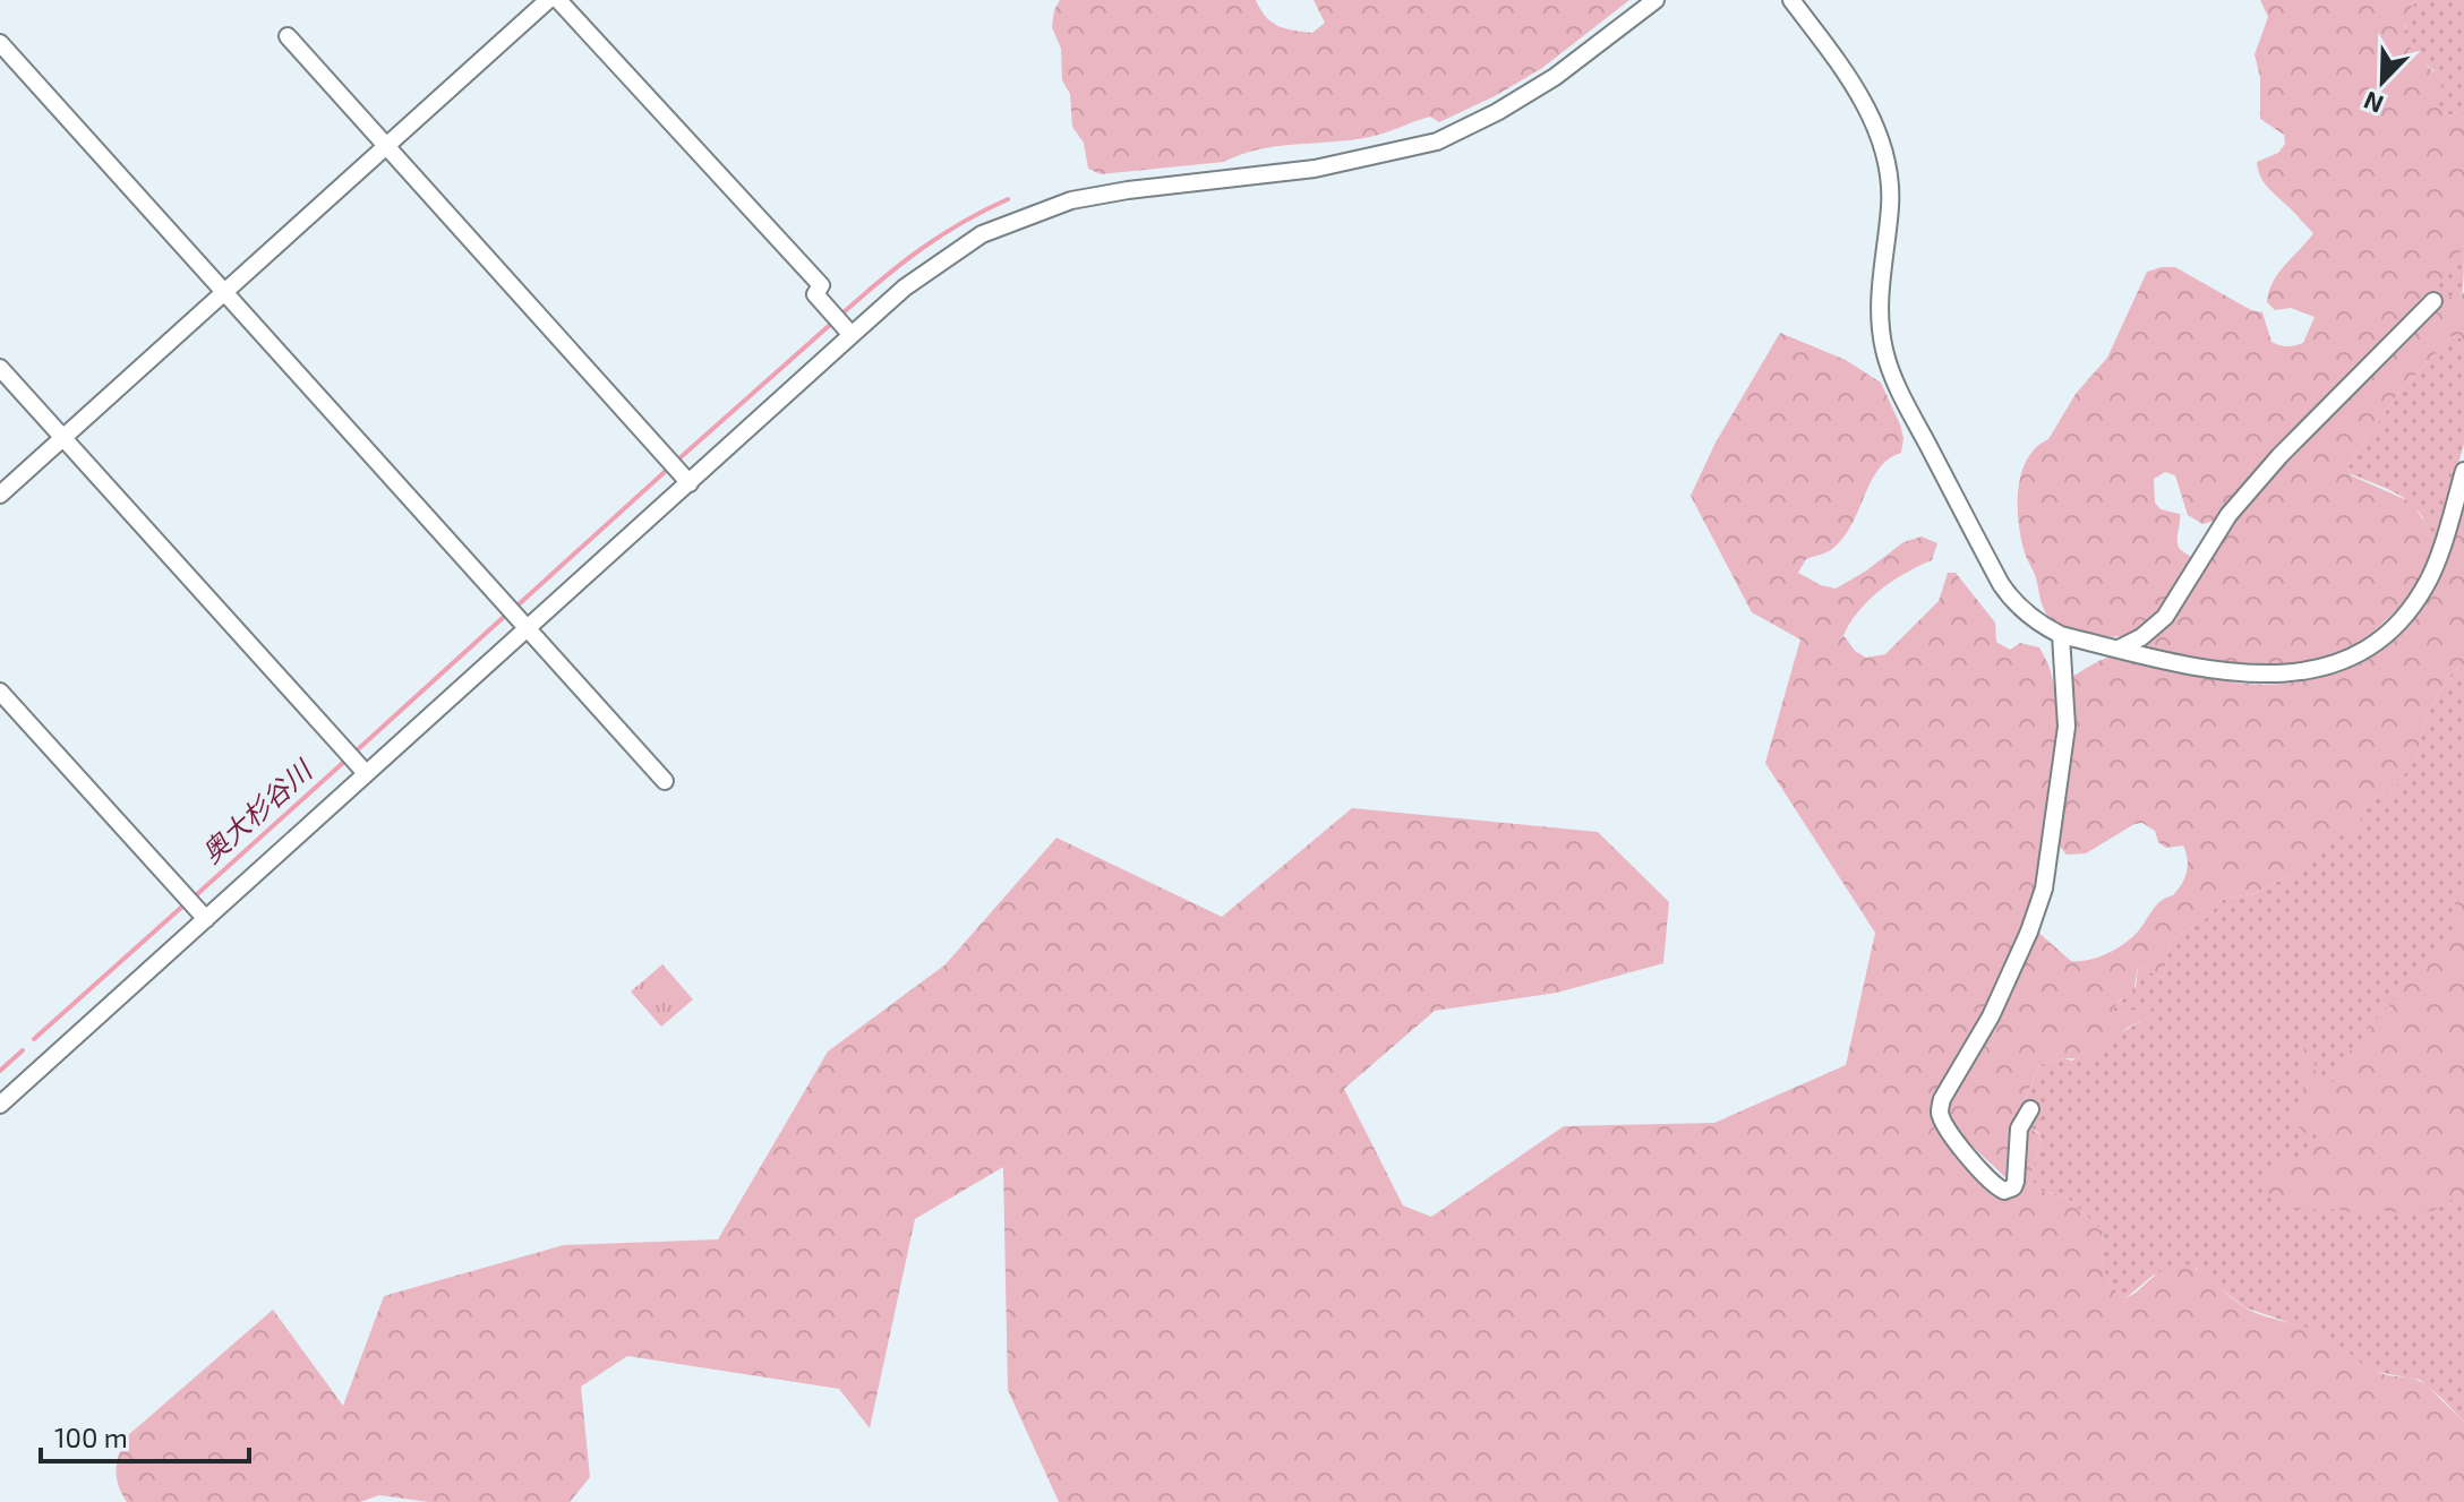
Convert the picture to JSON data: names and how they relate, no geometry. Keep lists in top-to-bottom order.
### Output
{
  "water": ["奥大杉谷川"],
  "scale_bar": "100 m",
  "north": "bottom left"
}
